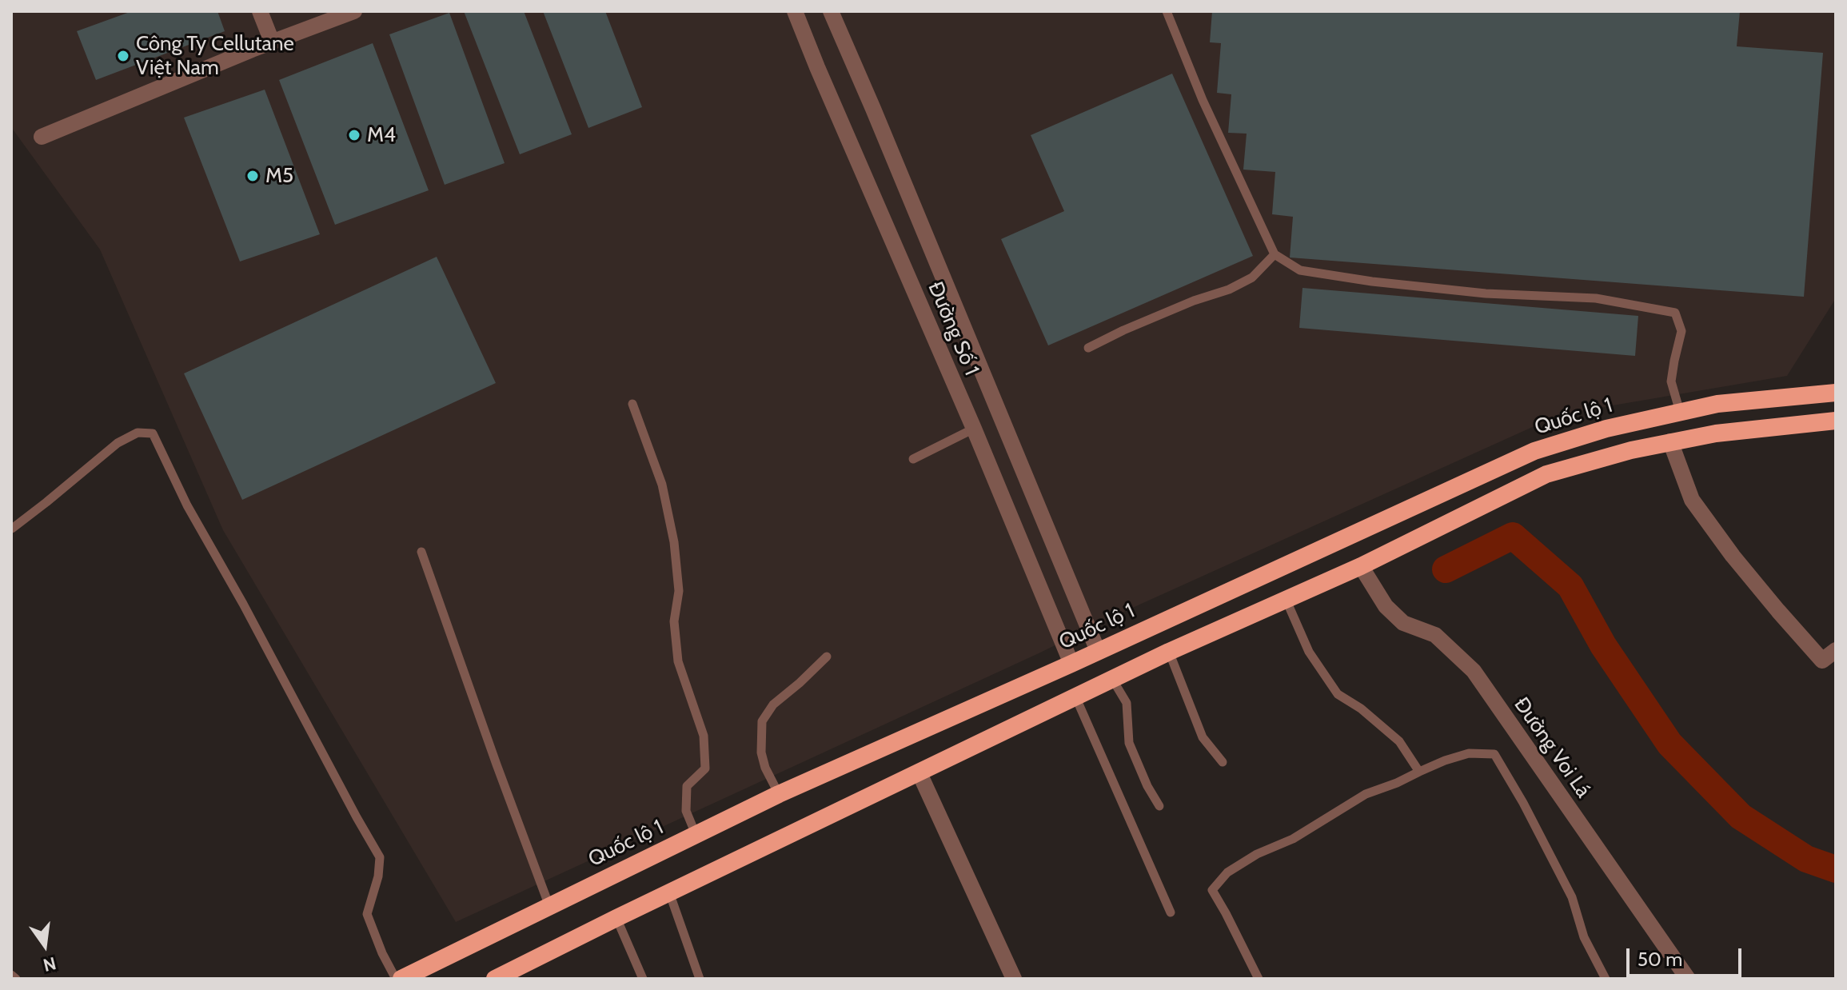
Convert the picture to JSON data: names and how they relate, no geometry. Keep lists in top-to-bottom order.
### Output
{
  "streets": {
    "highway": ["Quốc lộ 1"],
    "street": ["Đường Số 1", "Đường Voi Lá"]
  },
  "crossings": [
    ["Đường Số 1", "Quốc lộ 1"]
  ],
  "places": ["Công Ty Cellutane Việt Nam", "M4", "M5"],
  "scale_bar": "50 m",
  "north": "bottom"
}
